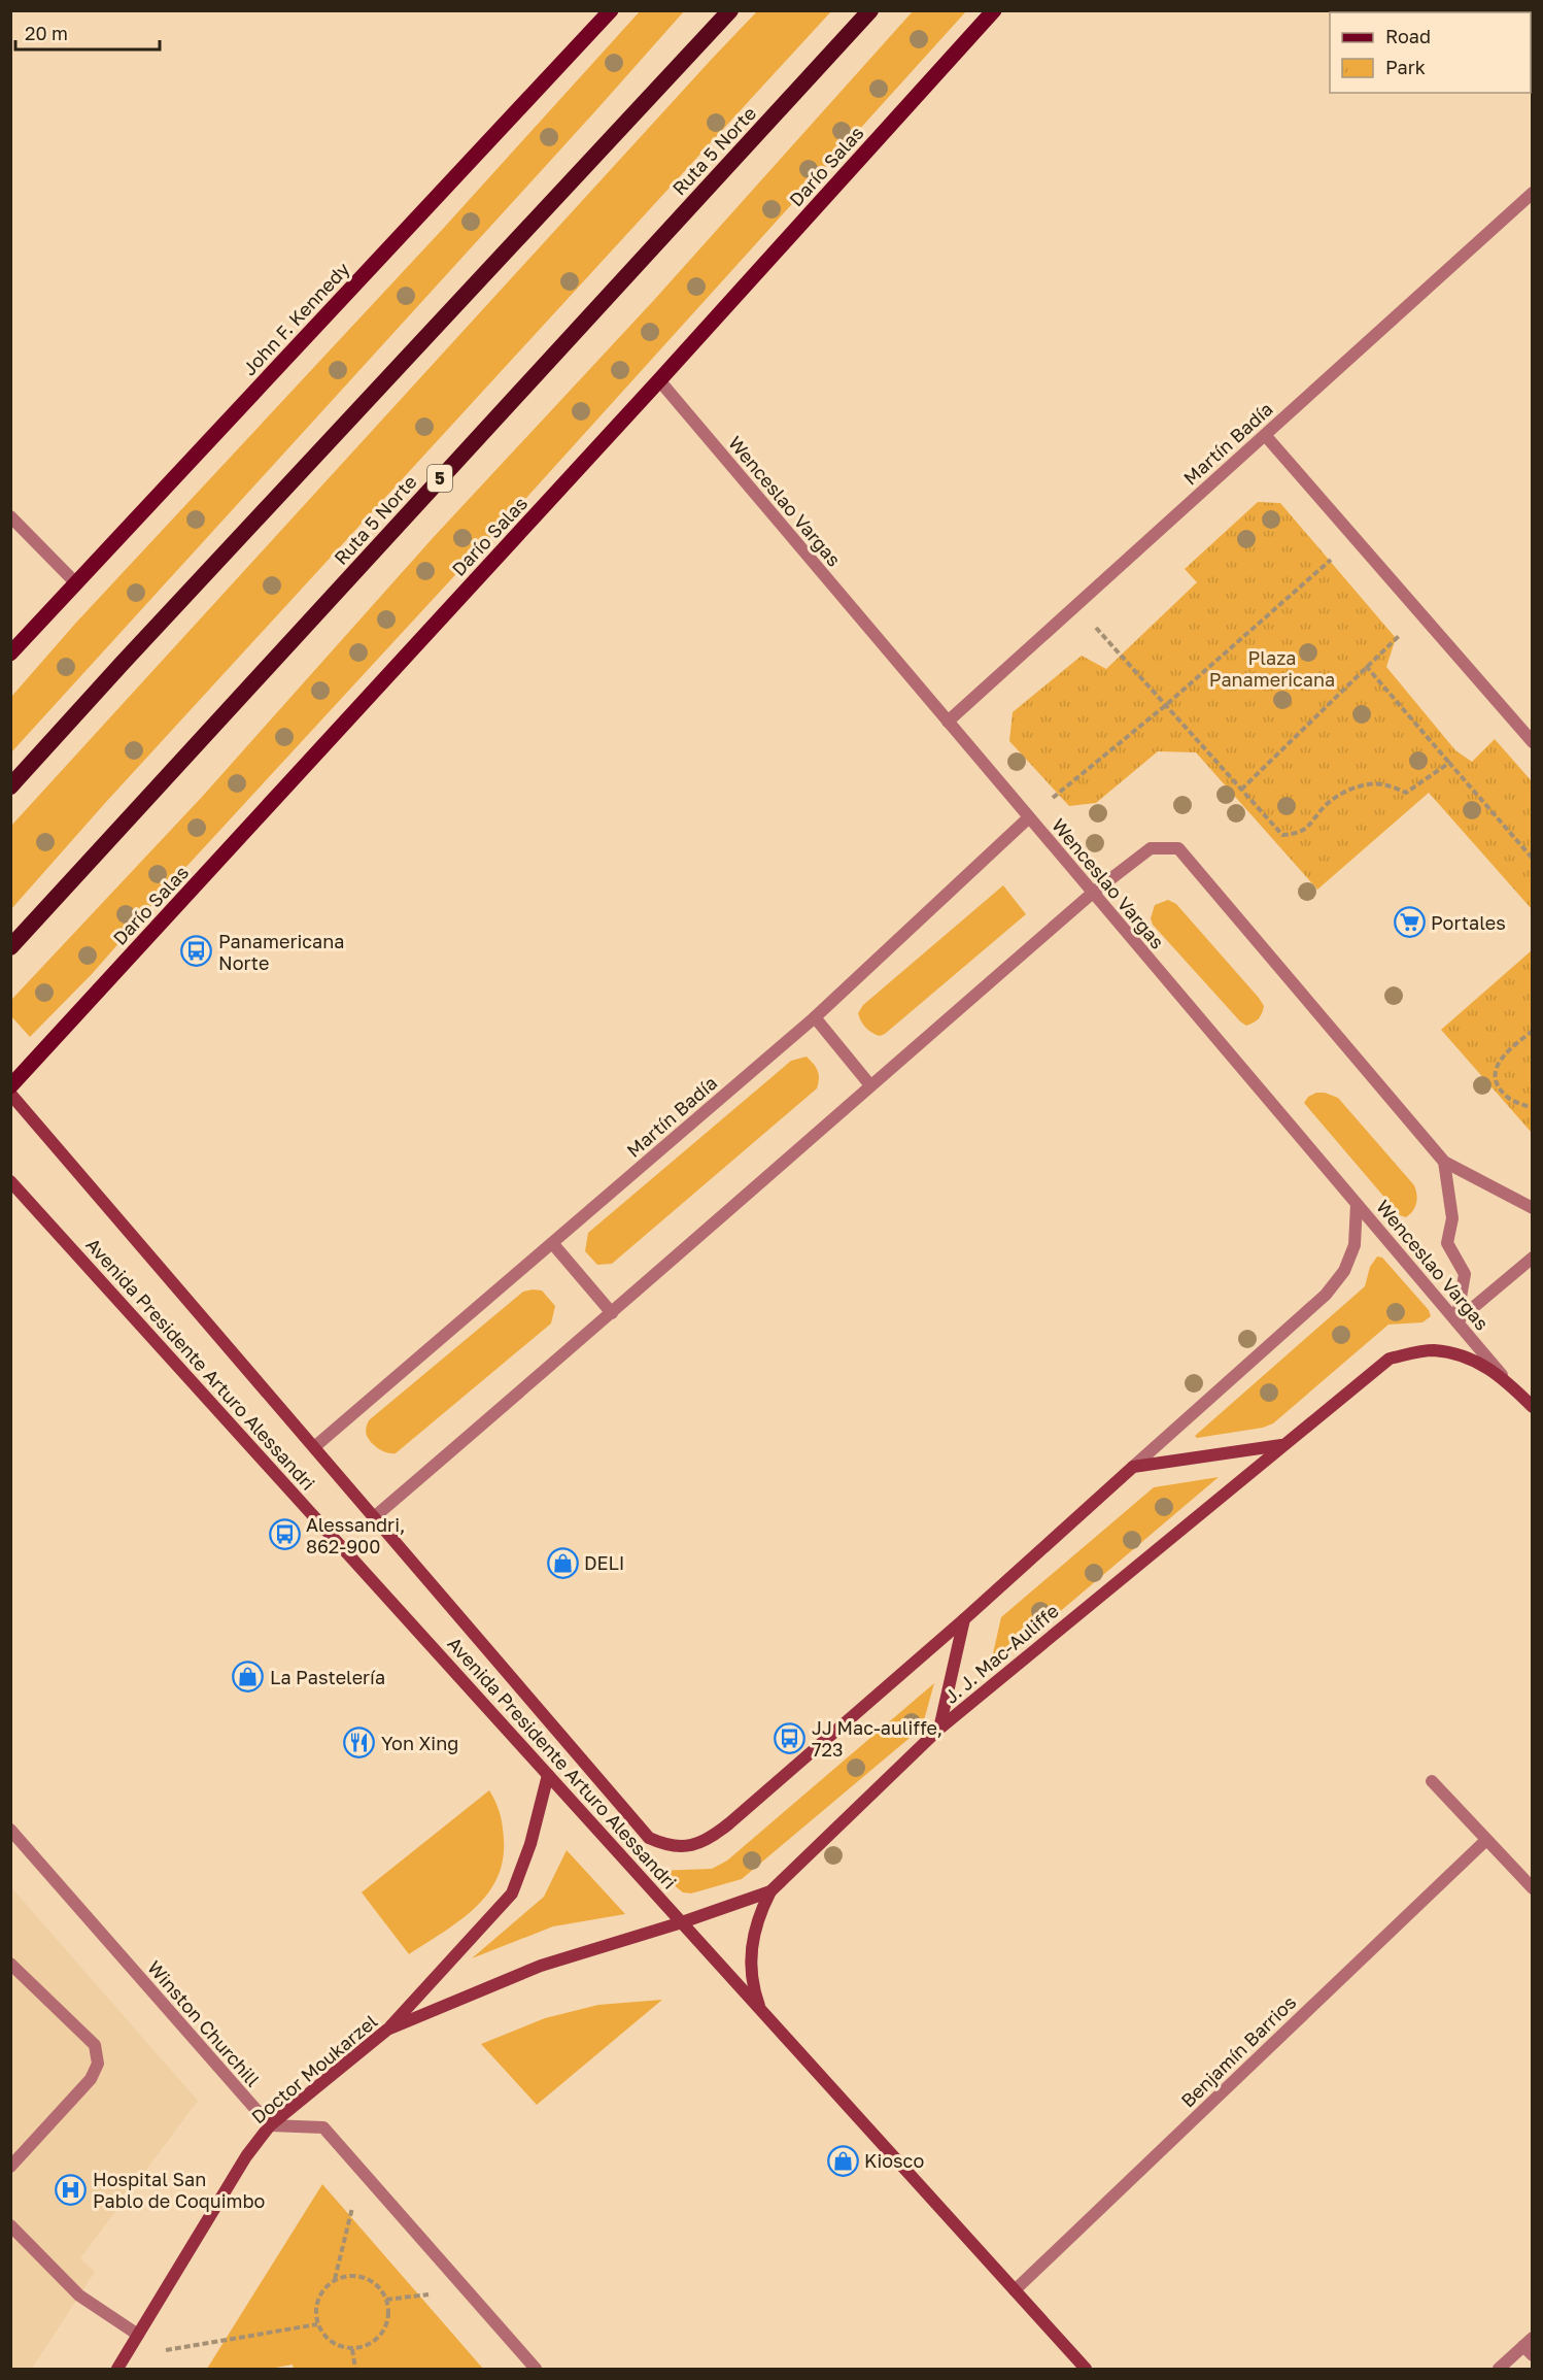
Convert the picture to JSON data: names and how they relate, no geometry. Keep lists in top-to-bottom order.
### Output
{
  "streets": {
    "highway": ["Ruta 5 Norte", "5"],
    "main road": [
      "Darío Salas",
      "John F. Kennedy",
      "Wenceslao Vargas",
      "Avenida Presidente Arturo Alessandri",
      "J. J. Mac-Auliffe",
      "Doctor Moukarzel"
    ],
    "street": ["Martín Badía", "Winston Churchill", "Benjamín Barrios"]
  },
  "crossings": [
    ["Darío Salas", "Wenceslao Vargas"],
    ["Martín Badía", "Wenceslao Vargas"],
    ["Martín Badía", "Avenida Presidente Arturo Alessandri"],
    ["Wenceslao Vargas", "J. J. Mac-Auliffe"],
    ["Avenida Presidente Arturo Alessandri", "J. J. Mac-Auliffe"],
    ["Avenida Presidente Arturo Alessandri", "Benjamín Barrios"],
    ["Avenida Presidente Arturo Alessandri", "Doctor Moukarzel"],
    ["J. J. Mac-Auliffe", "Doctor Moukarzel"],
    ["Winston Churchill", "Doctor Moukarzel"]
  ],
  "parks": ["Plaza Panamericana"],
  "places": {
    "supermarket": ["Portales"],
    "bus stop": ["Panamericana Norte", "Alessandri, 862-900", "JJ Mac-auliffe, 723"],
    "shop": ["DELI", "La Pastelería", "Kiosco"],
    "restaurant": ["Yon Xing"],
    "hospital": ["Hospital San Pablo de Coquimbo"]
  },
  "legend": ["Road", "Park"],
  "scale_bar": "20 m"
}
